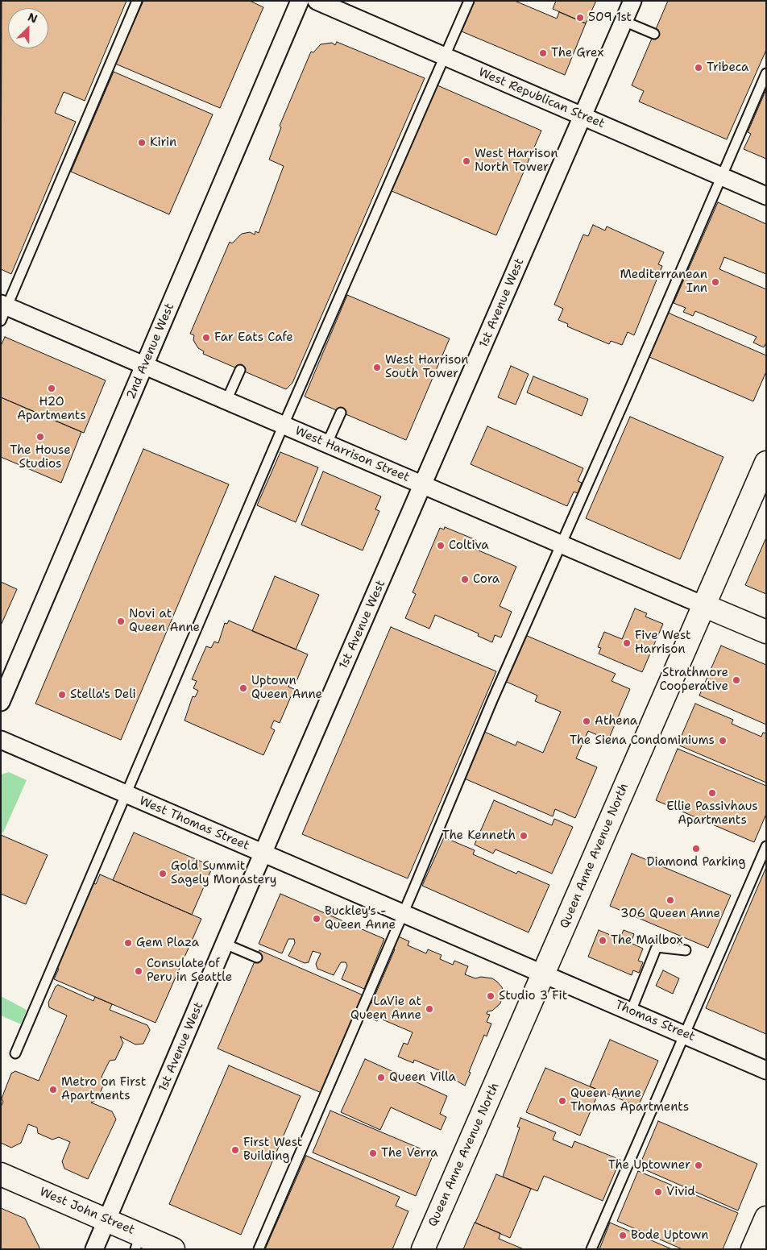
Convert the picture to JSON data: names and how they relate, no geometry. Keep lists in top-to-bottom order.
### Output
{
  "streets": {
    "main road": ["Queen Anne Avenue North", "West John Street"],
    "street": [
      "West Republican Street",
      "1st Avenue West",
      "2nd Avenue West",
      "West Harrison Street",
      "West Thomas Street",
      "Thomas Street"
    ]
  },
  "crossings": [
    ["West Republican Street", "1st Avenue West"],
    ["1st Avenue West", "West Harrison Street"],
    ["1st Avenue West", "West Thomas Street"],
    ["1st Avenue West", "West John Street"],
    ["2nd Avenue West", "West Harrison Street"],
    ["West Harrison Street", "Queen Anne Avenue North"],
    ["West Thomas Street", "Queen Anne Avenue North"],
    ["West Thomas Street", "Thomas Street"],
    ["Queen Anne Avenue North", "Thomas Street"]
  ],
  "places": [
    "509 1st",
    "The Grex",
    "Tribeca",
    "Kirin",
    "West Harrison North Tower",
    "Mediterranean Inn",
    "Far Eats Cafe",
    "West Harrison South Tower",
    "H2O Apartments",
    "The House Studios",
    "Coltiva",
    "Cora",
    "Novi at Queen Anne",
    "Five West Harrison",
    "Strathmore Cooperative",
    "Uptown Queen Anne",
    "Stella's Deli",
    "Athena",
    "The Siena Condominiums",
    "Ellie Passivhaus Apartments",
    "The Kenneth",
    "Diamond Parking",
    "Gold Summit Sagely Monastery",
    "306 Queen Anne",
    "Buckley's - Queen Anne",
    "The Mailbox",
    "Gem Plaza",
    "Consulate of Peru in Seattle",
    "Studio 3 Fit",
    "LaVie at Queen Anne",
    "Queen Villa",
    "Metro on First Apartments",
    "Queen Anne Thomas Apartments",
    "First West Building",
    "The Verra",
    "The Uptowner",
    "Vivid",
    "Bode Uptown"
  ],
  "north": "top right"
}
